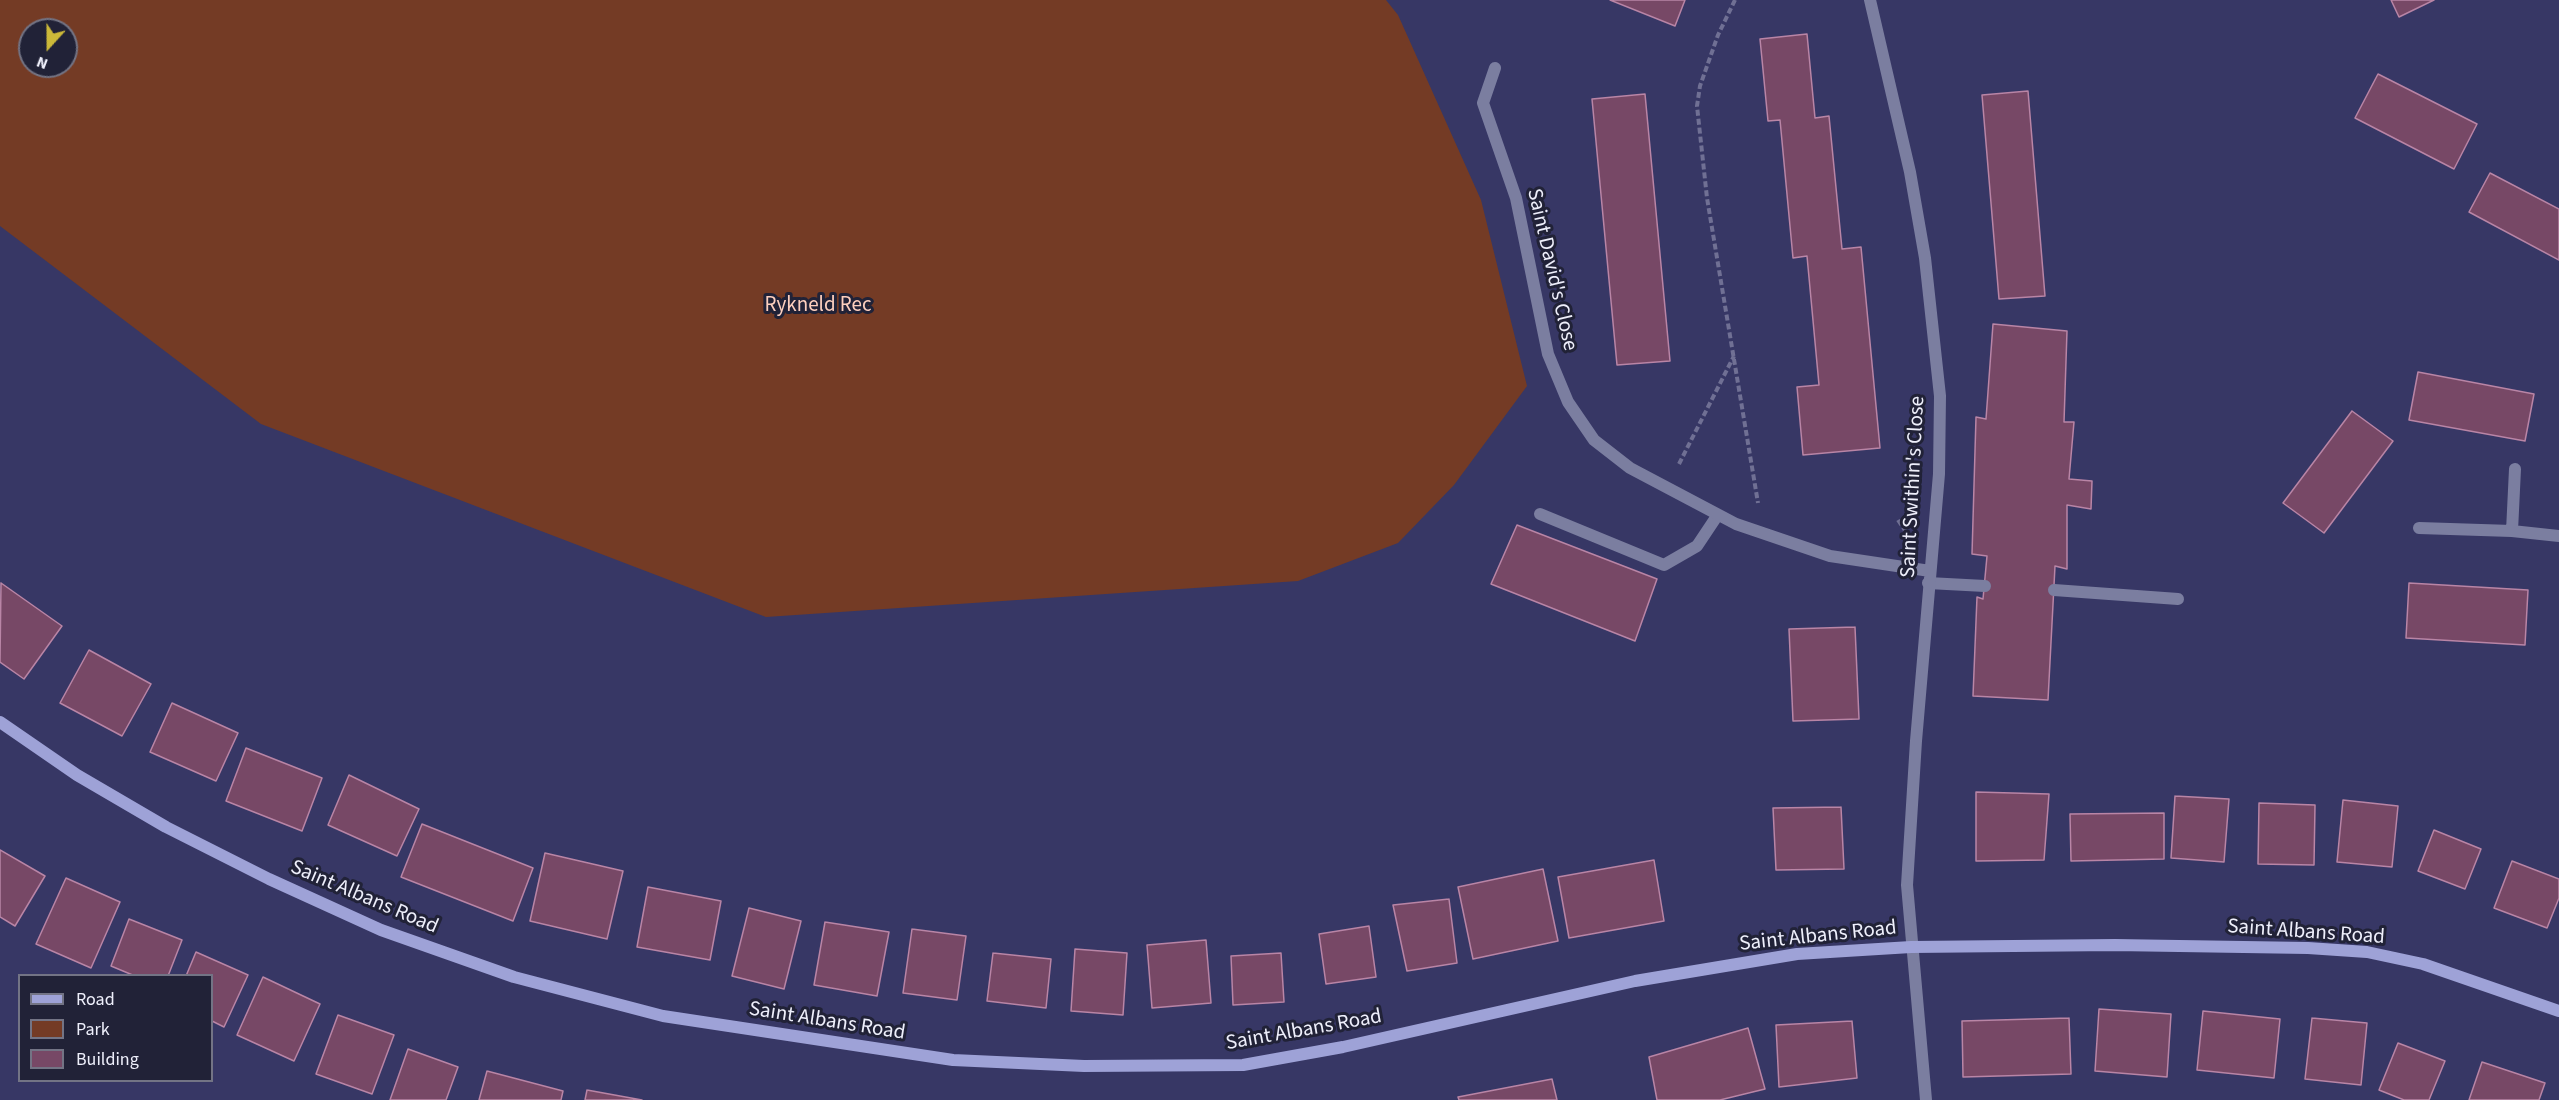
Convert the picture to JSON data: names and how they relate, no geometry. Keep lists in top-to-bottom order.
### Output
{
  "streets": {
    "street": ["Saint David's Close", "Saint Swithin's Close", "Saint Albans Road"]
  },
  "crossings": [
    ["Saint David's Close", "Saint Swithin's Close"],
    ["Saint Swithin's Close", "Saint Albans Road"]
  ],
  "parks": ["Rykneld Rec"],
  "legend": ["Road", "Park", "Building"],
  "north": "bottom"
}
